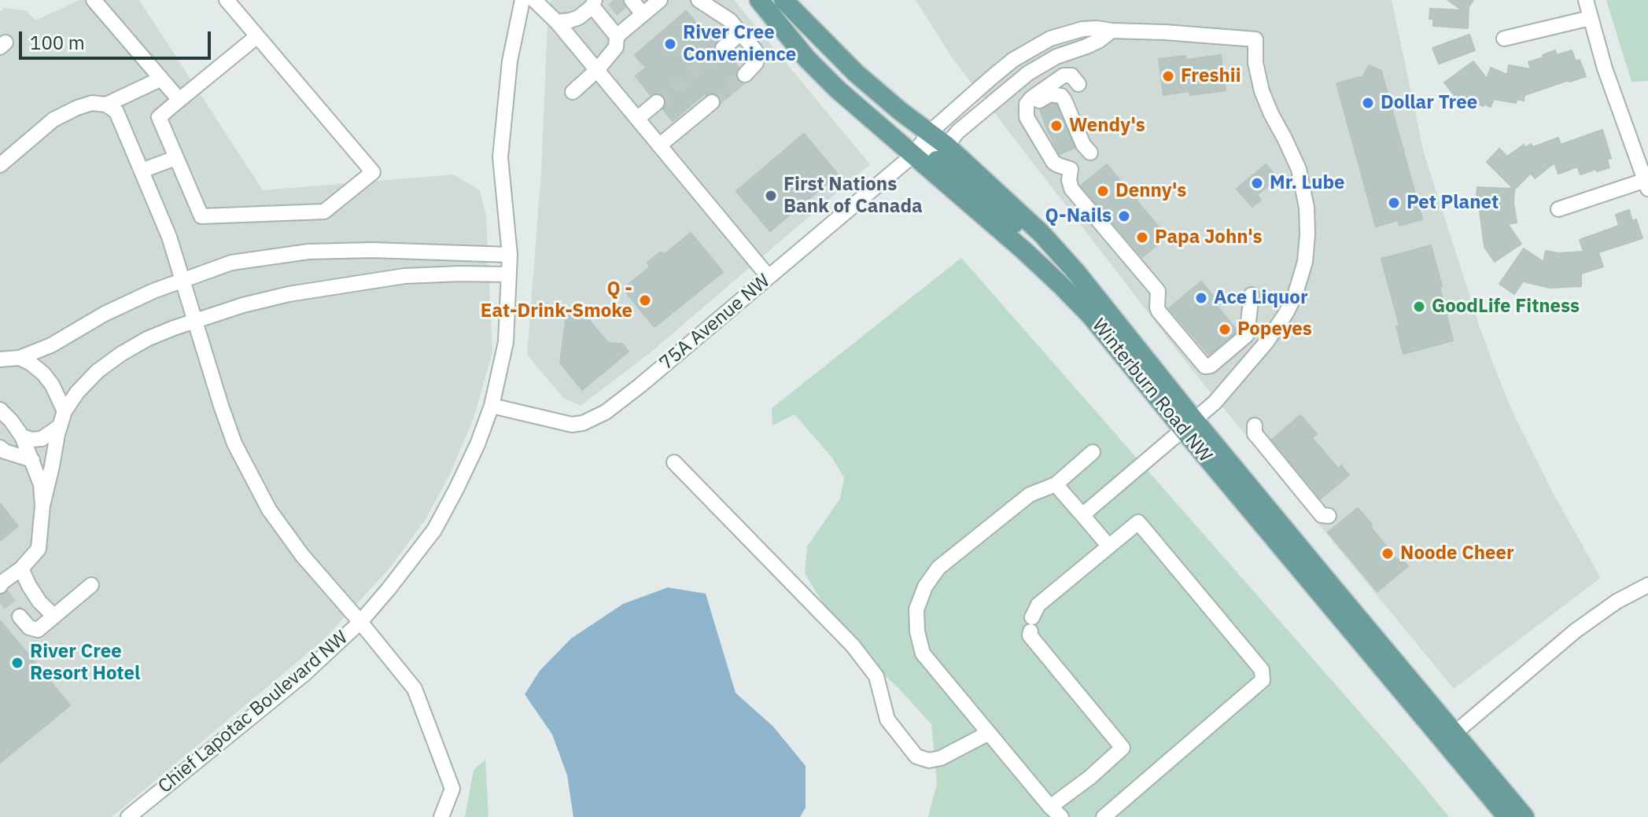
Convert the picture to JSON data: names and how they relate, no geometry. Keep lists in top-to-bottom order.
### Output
{
  "streets": {
    "main road": ["Winterburn Road NW"],
    "street": ["75A Avenue NW", "Chief Lapotac Boulevard NW"]
  },
  "crossings": [
    ["75A Avenue NW", "Winterburn Road NW"],
    ["75A Avenue NW", "Chief Lapotac Boulevard NW"]
  ],
  "places": [
    "River Cree Convenience",
    "Freshii",
    "Dollar Tree",
    "Wendy's",
    "Mr. Lube",
    "Denny's",
    "First Nations Bank of Canada",
    "Pet Planet",
    "Q-Nails",
    "Papa John's",
    "Ace Liquor",
    "Q - Eat-Drink-Smoke",
    "GoodLife Fitness",
    "Popeyes",
    "Noode Cheer",
    "River Cree Resort Hotel"
  ],
  "scale_bar": "100 m"
}
